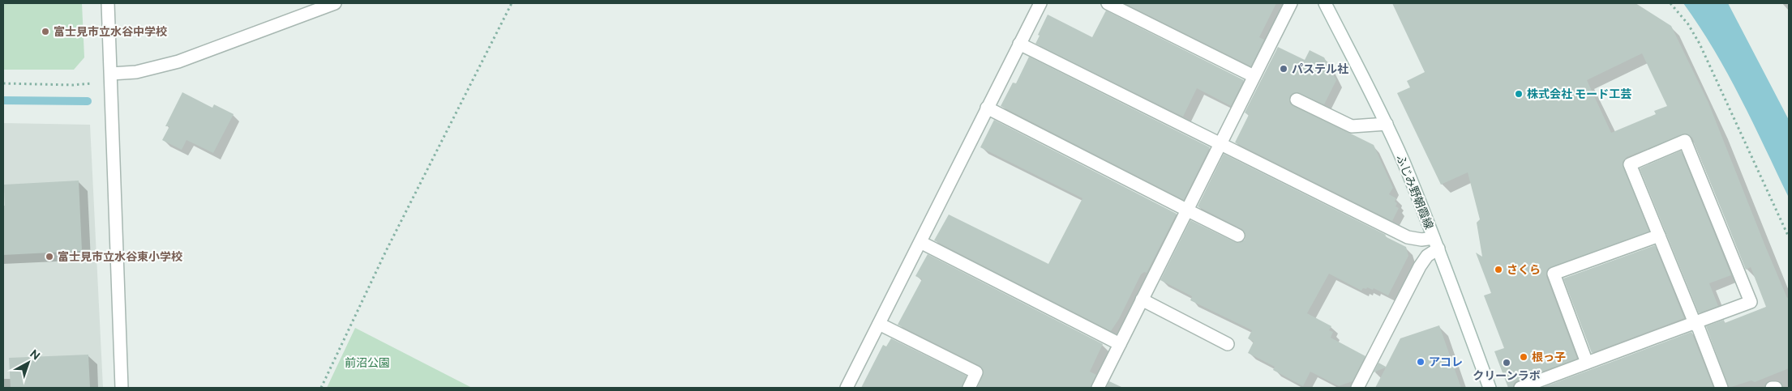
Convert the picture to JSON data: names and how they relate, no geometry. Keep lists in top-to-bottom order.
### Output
{
  "streets": {
    "street": ["ふじみ野朝霞線"]
  },
  "parks": ["前沼公園"],
  "places": [
    "富士見市立水谷中学校",
    "パステル社",
    "株式会社 モード工芸",
    "富士見市立水谷東小学校",
    "さくら",
    "根っ子",
    "アコレ",
    "クリーンラボ"
  ],
  "north": "top right"
}
